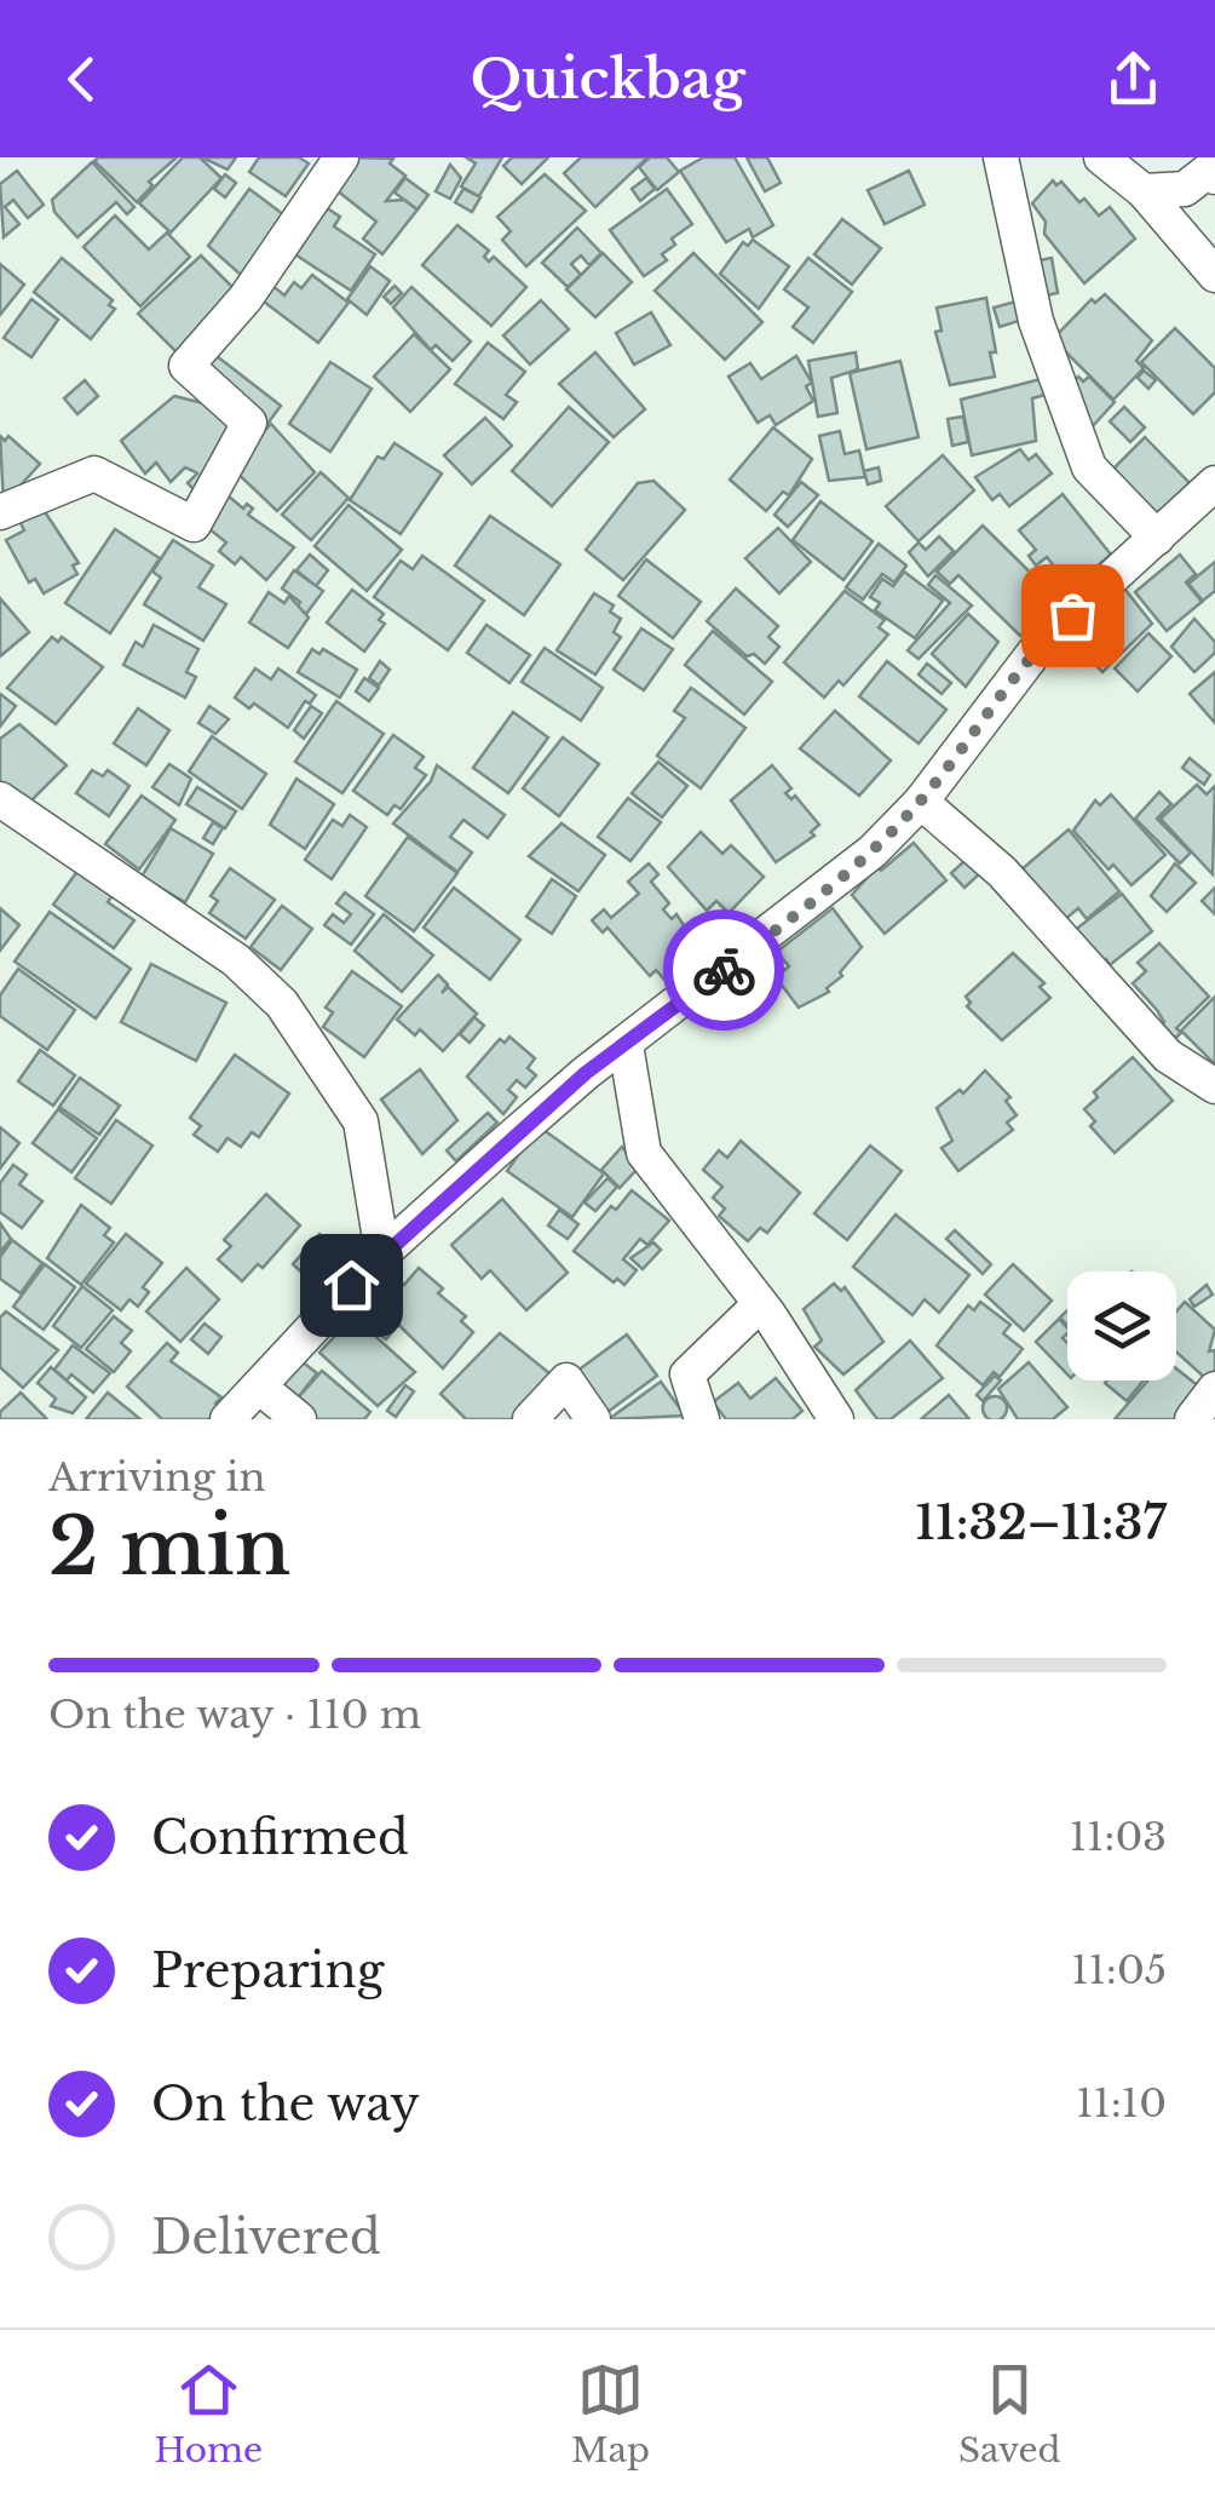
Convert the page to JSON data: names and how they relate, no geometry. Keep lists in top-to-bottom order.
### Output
{
  "page": {
    "header": "Quickbag",
    "heading": ["2 min", "Arriving in", "11:32–11:37"],
    "bar": "On the way · 110 m",
    "list": [
      ["Confirmed", "11:03"],
      ["Preparing", "11:05"],
      ["On the way", "11:10"],
      "Delivered"
    ],
    "tabs": ["Home", "Map", "Saved"]
  }
}
